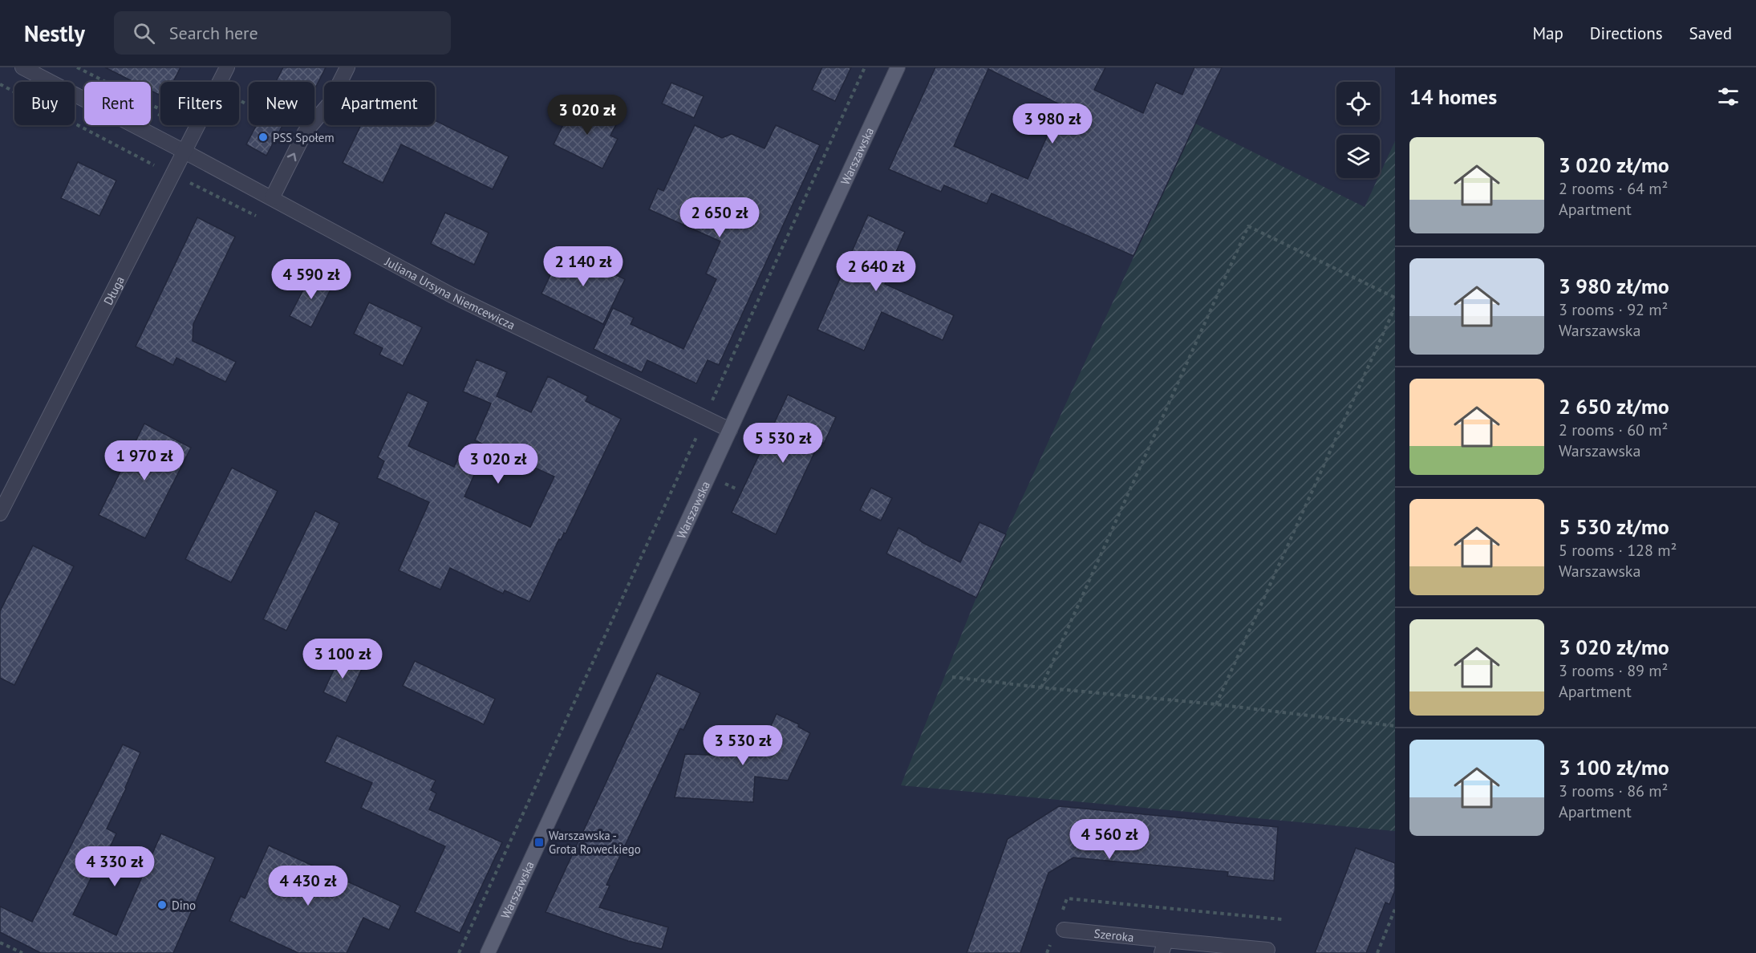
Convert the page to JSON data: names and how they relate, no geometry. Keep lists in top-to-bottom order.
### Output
{
  "streets": {
    "main road": ["Warszawska"],
    "street": ["Długa", "Juliana Ursyna Niemcewicza", "Szeroka"]
  },
  "crossings": [
    ["Warszawska", "Juliana Ursyna Niemcewicza"],
    ["Długa", "Juliana Ursyna Niemcewicza"]
  ],
  "places": {
    "other": ["PSS Społem", "Dino"],
    "transit": ["Warszawska - Grota Roweckiego"]
  },
  "page": {
    "header": "Nestly",
    "search": "Search here",
    "nav": ["Map", "Directions", "Saved"],
    "heading": "14 homes",
    "chip": [
      "Buy",
      "Rent",
      "Filters",
      "New",
      "Apartment"
    ],
    "price": [
      "3 020 zł",
      "3 980 zł",
      "2 650 zł",
      "2 140 zł",
      "2 640 zł",
      "4 590 zł",
      "5 530 zł",
      "1 970 zł",
      "3 020 zł",
      "3 100 zł",
      "3 530 zł",
      "4 560 zł",
      "4 330 zł",
      "4 430 zł"
    ],
    "list": [
      {
        "name": "3 020 zł/mo",
        "note": "2 rooms · 64 m² · Apartment"
      },
      {
        "name": "3 980 zł/mo",
        "note": "3 rooms · 92 m² · Warszawska"
      },
      {
        "name": "2 650 zł/mo",
        "note": "2 rooms · 60 m² · Warszawska"
      },
      {
        "name": "5 530 zł/mo",
        "note": "5 rooms · 128 m² · Warszawska"
      },
      {
        "name": "3 020 zł/mo",
        "note": "3 rooms · 89 m² · Apartment"
      },
      {
        "name": "3 100 zł/mo",
        "note": "3 rooms · 86 m² · Apartment"
      }
    ]
  }
}
